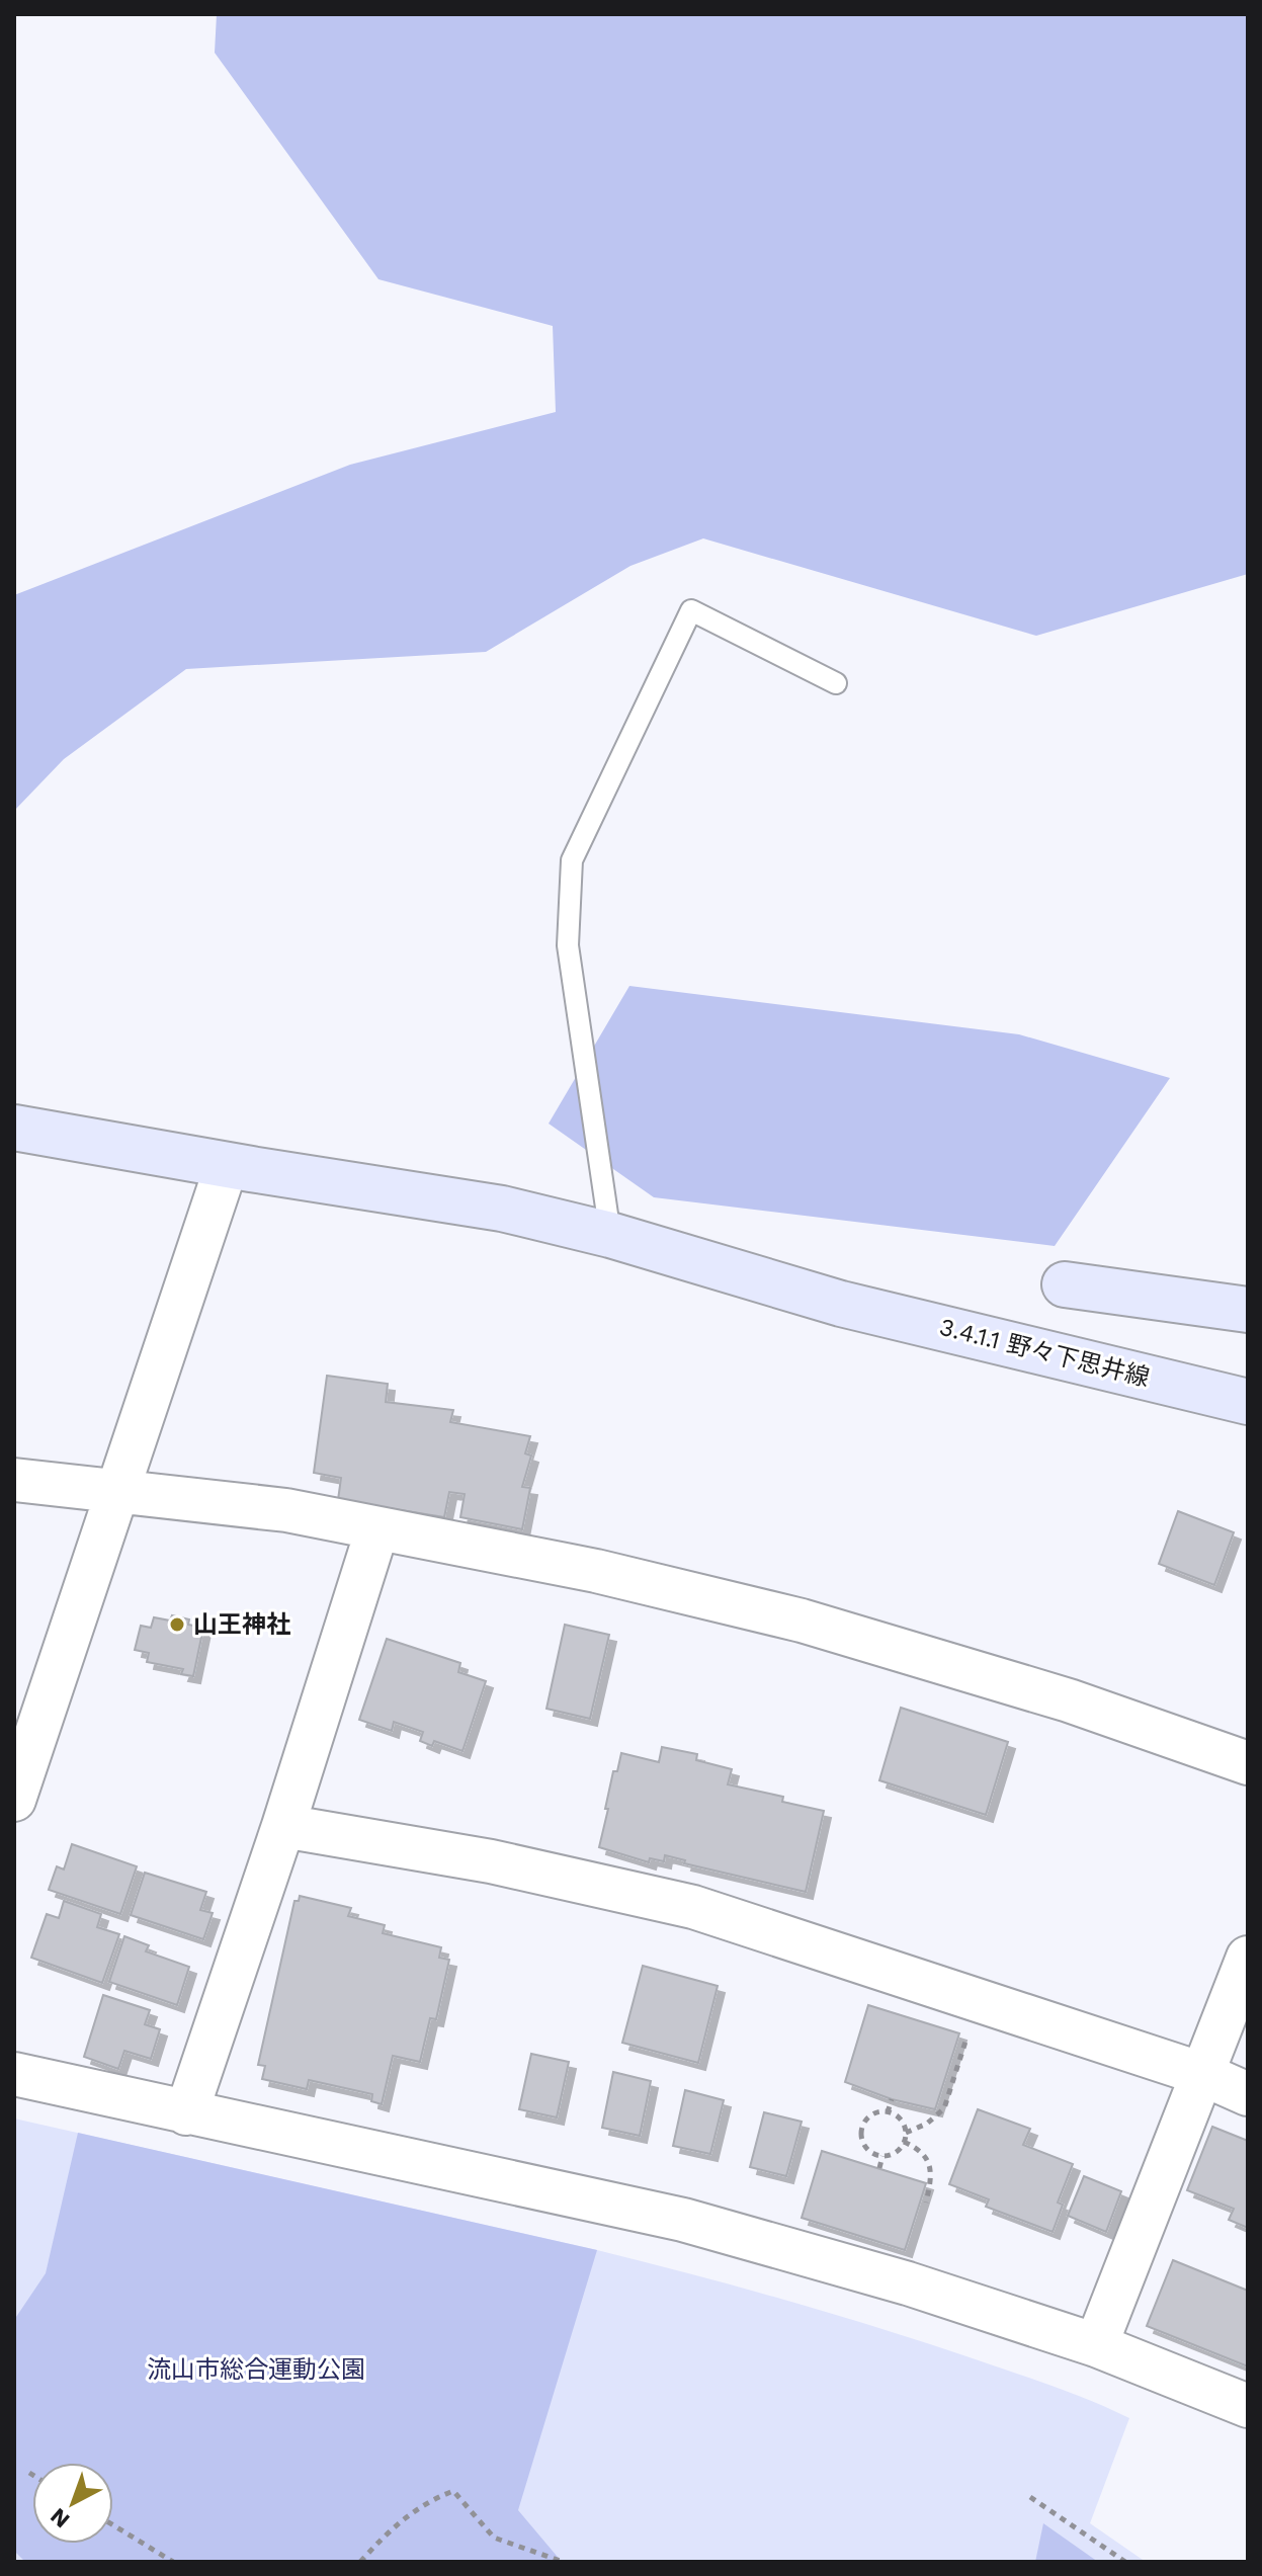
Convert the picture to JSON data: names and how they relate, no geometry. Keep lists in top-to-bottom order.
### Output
{
  "streets": {
    "street": ["3.4.1.1 野々下思井線"]
  },
  "parks": ["流山市総合運動公園"],
  "places": ["山王神社"],
  "north": "bottom left"
}
